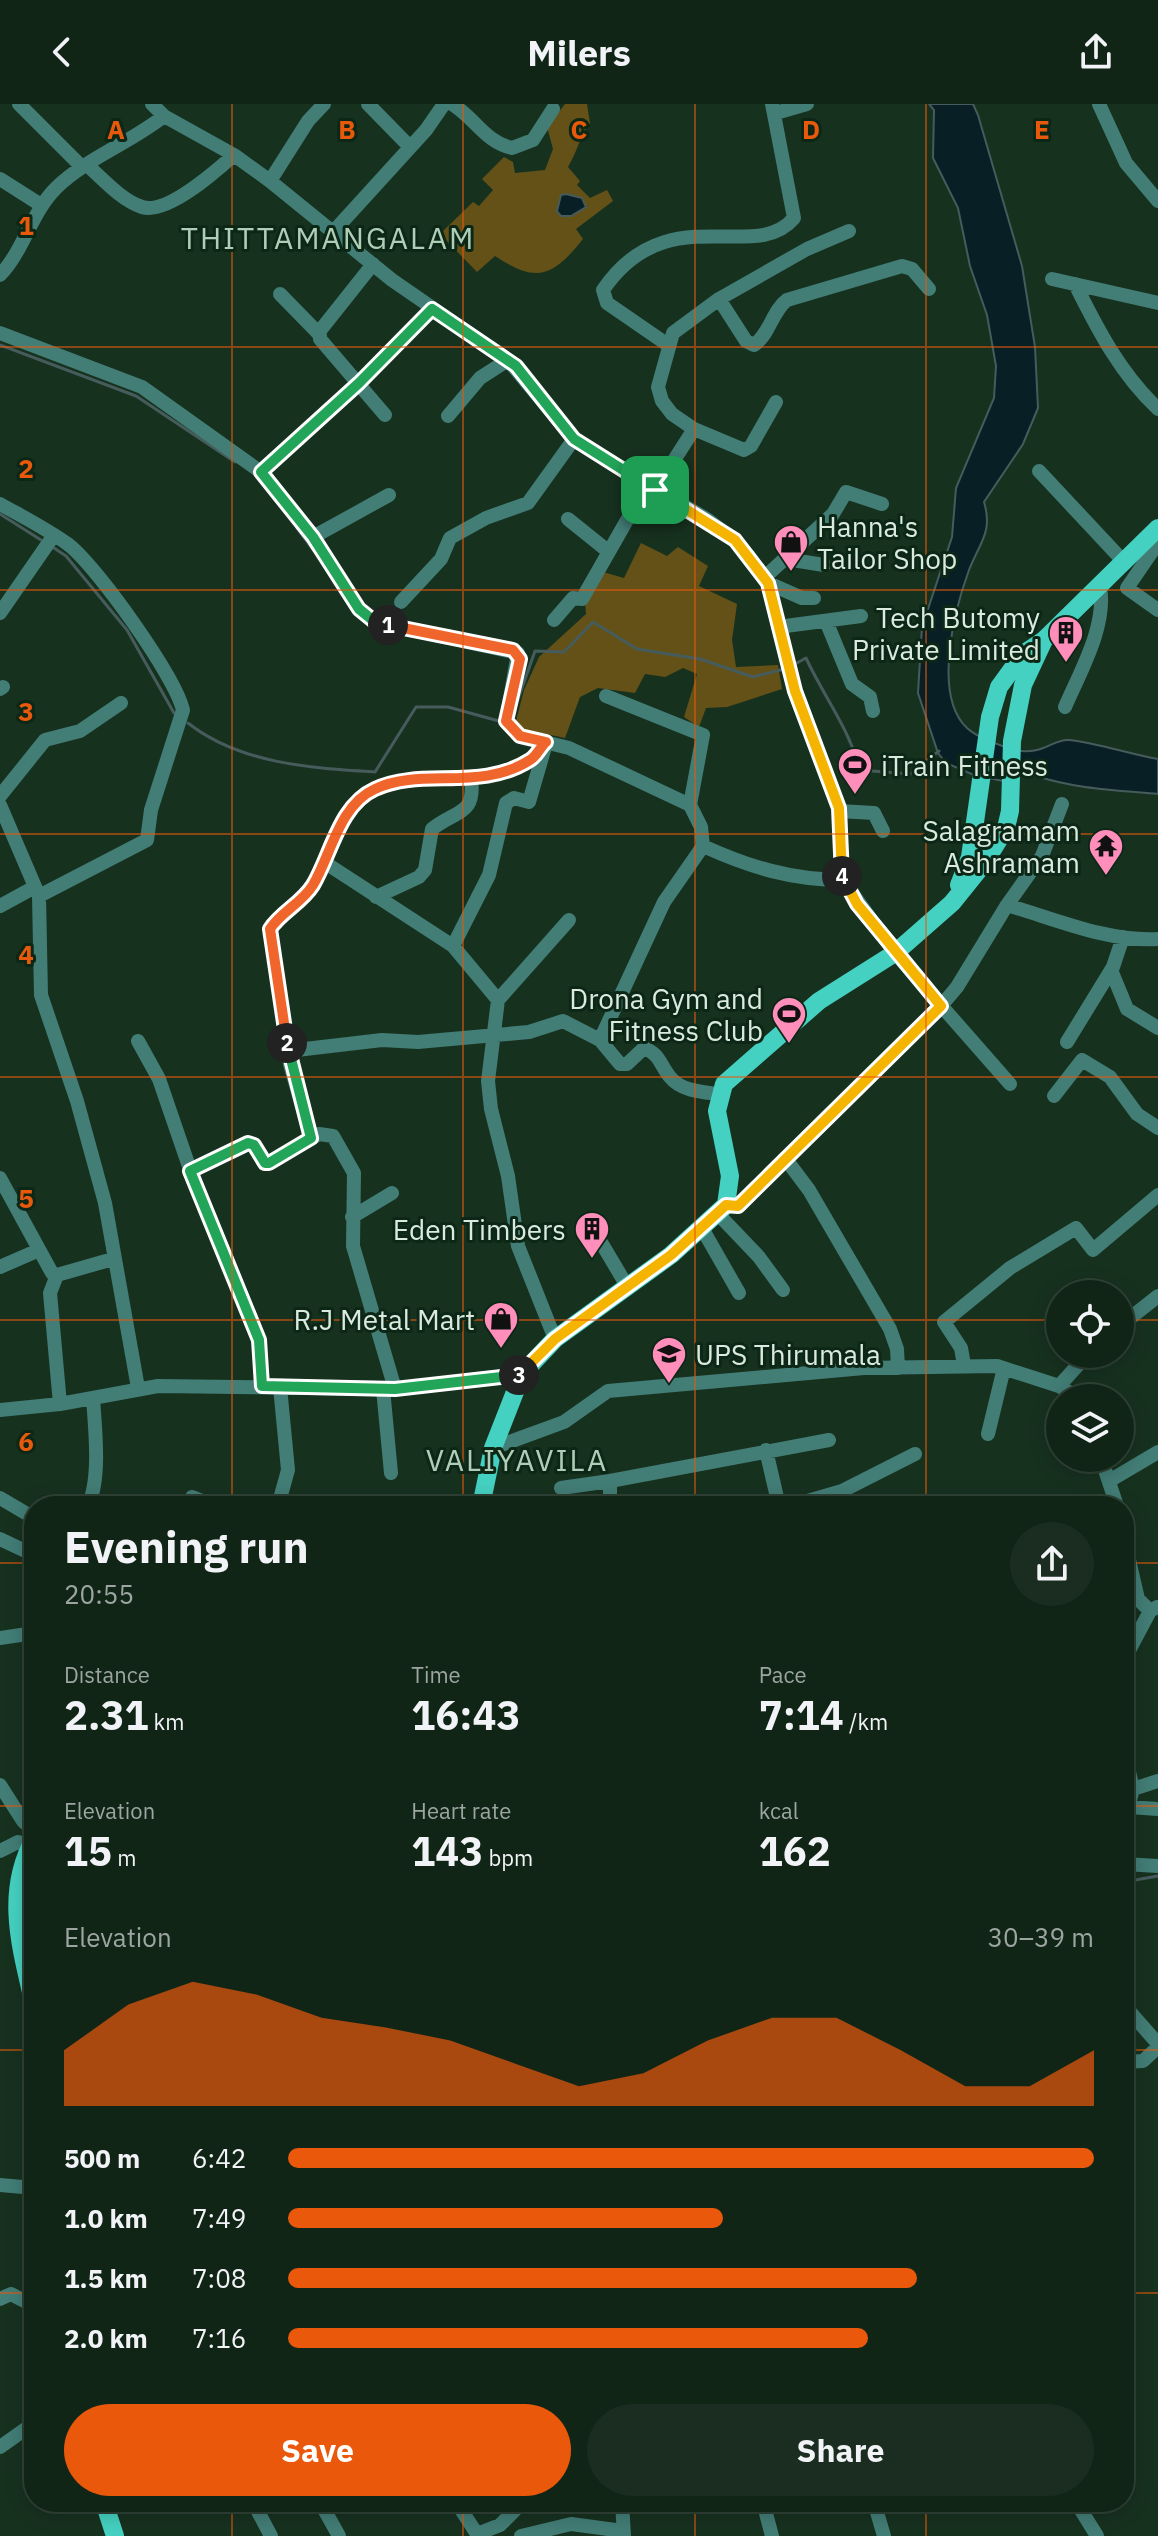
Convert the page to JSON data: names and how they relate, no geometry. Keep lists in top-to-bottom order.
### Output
{
  "districts": ["THITTAMANGALAM", "VALIYAVILA"],
  "places": {
    "shop": ["Hanna's Tailor Shop", "R.J Metal Mart"],
    "building": ["Tech Butomy Private Limited", "Eden Timbers"],
    "sports": ["iTrain Fitness", "Drona Gym and Fitness Club"],
    "temple": ["Salagramam Ashramam"],
    "school or university": ["UPS Thirumala"]
  },
  "page": {
    "header": "Milers",
    "pins": [
      "1",
      "4",
      "2",
      "3"
    ],
    "heading": ["Evening run", "20:55"],
    "stats": [
      ["Distance", "2.31 km"],
      ["Time", "16:43"],
      ["Pace", "7:14 /km"],
      ["Elevation", "15 m"],
      ["Heart rate", "143 bpm"],
      ["kcal", "162"]
    ],
    "chart": ["Elevation", "30–39 m"],
    "list": [
      {
        "name": "500 m",
        "note": "6:42"
      },
      {
        "name": "1.0 km",
        "note": "7:49"
      },
      {
        "name": "1.5 km",
        "note": "7:08"
      },
      {
        "name": "2.0 km",
        "note": "7:16"
      }
    ],
    "buttons": ["Save", "Share"]
  },
  "grid": {
    "columns": [
      "A",
      "B",
      "C",
      "D",
      "E"
    ],
    "rows": [
      "1",
      "2",
      "3",
      "4",
      "5",
      "6"
    ]
  }
}
